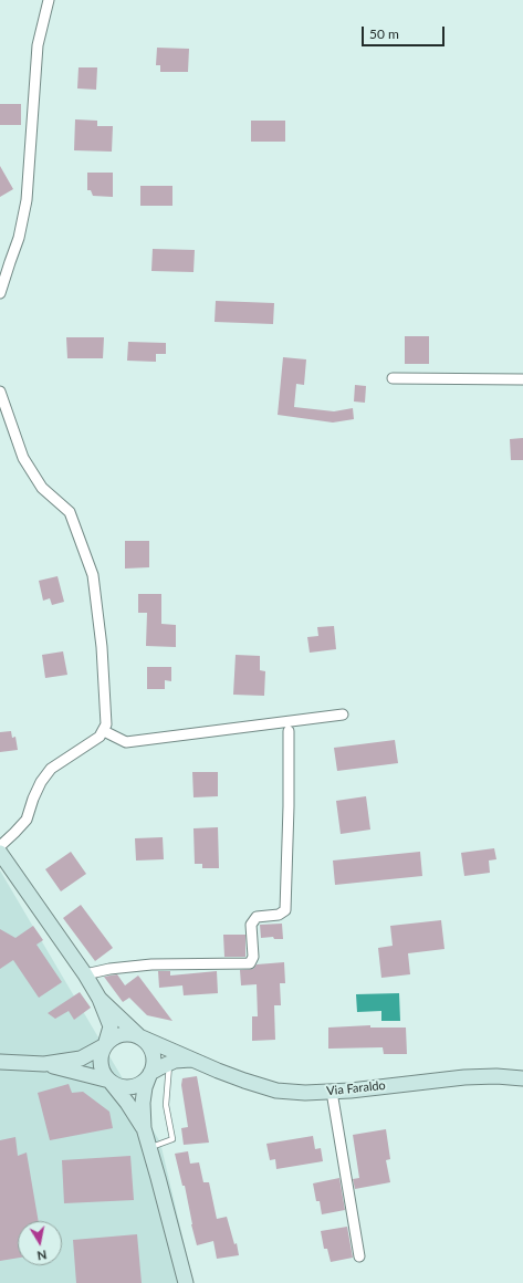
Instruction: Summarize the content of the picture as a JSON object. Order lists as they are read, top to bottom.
{
  "streets": {
    "main road": ["Via Faraldo"]
  },
  "scale_bar": "50 m",
  "north": "bottom"
}
